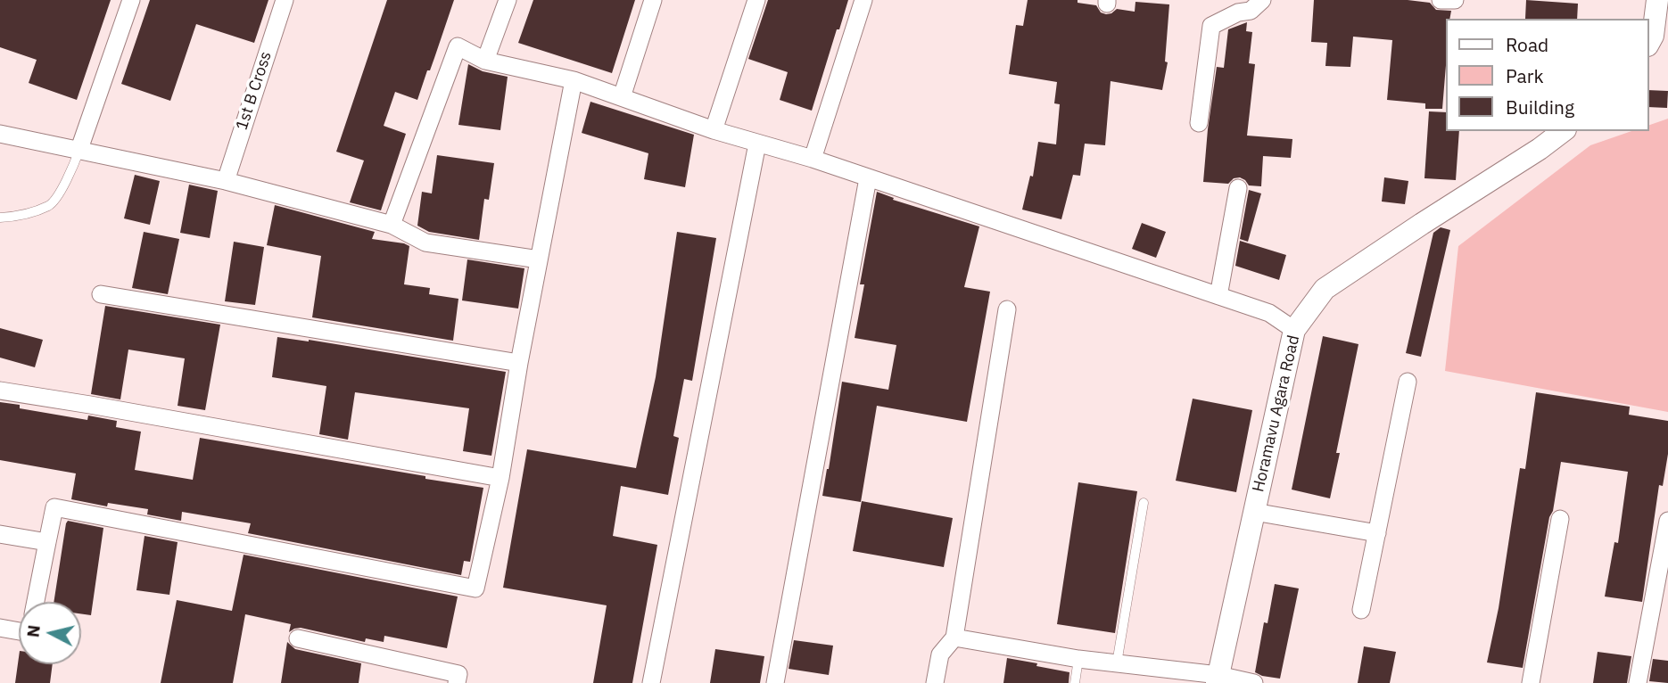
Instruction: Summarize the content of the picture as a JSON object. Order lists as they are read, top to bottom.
{
  "streets": {
    "street": ["1st B Cross", "Horamavu Agara Road"]
  },
  "legend": ["Road", "Park", "Building"],
  "north": "left"
}
